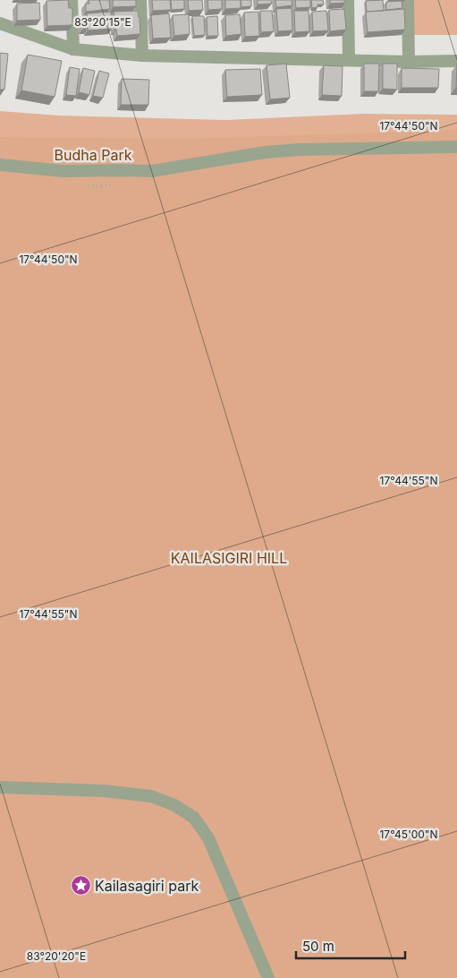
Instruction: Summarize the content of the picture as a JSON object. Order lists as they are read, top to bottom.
{
  "parks": ["Budha Park", "KAILASIGIRI HILL"],
  "places": {
    "place": ["Kailasagiri park"]
  },
  "scale_bar": "50 m",
  "coordinates": [
    "83°20'15\"E",
    "17°44'50\"N",
    "17°44'55\"N",
    "17°45'00\"N",
    "83°20'20\"E"
  ]
}
